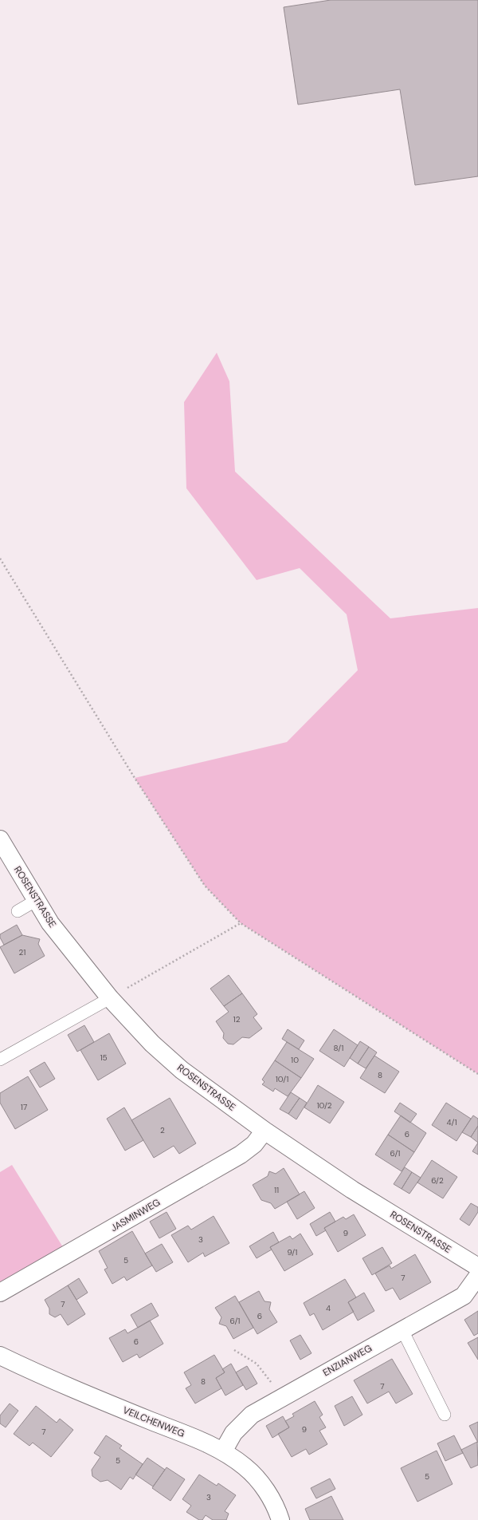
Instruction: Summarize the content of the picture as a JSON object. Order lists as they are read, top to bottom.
{
  "streets": {
    "street": [
      "ROSENSTRASSE",
      "JASMINWEG",
      "ENZIANWEG",
      "VEILCHENWEG"
    ]
  },
  "crossings": [
    ["ROSENSTRASSE", "JASMINWEG"],
    ["ENZIANWEG", "VEILCHENWEG"]
  ],
  "house_numbers": [
    "21",
    "12",
    "8/1",
    "15",
    "10",
    "8",
    "10/1",
    "10/2",
    "17",
    "4/1",
    "2",
    "6",
    "6/1",
    "6/2",
    "11",
    "9",
    "3",
    "9/1",
    "5",
    "7",
    "7",
    "4",
    "6",
    "6/1",
    "6",
    "8",
    "7",
    "9",
    "7",
    "5",
    "5",
    "3"
  ]
}
